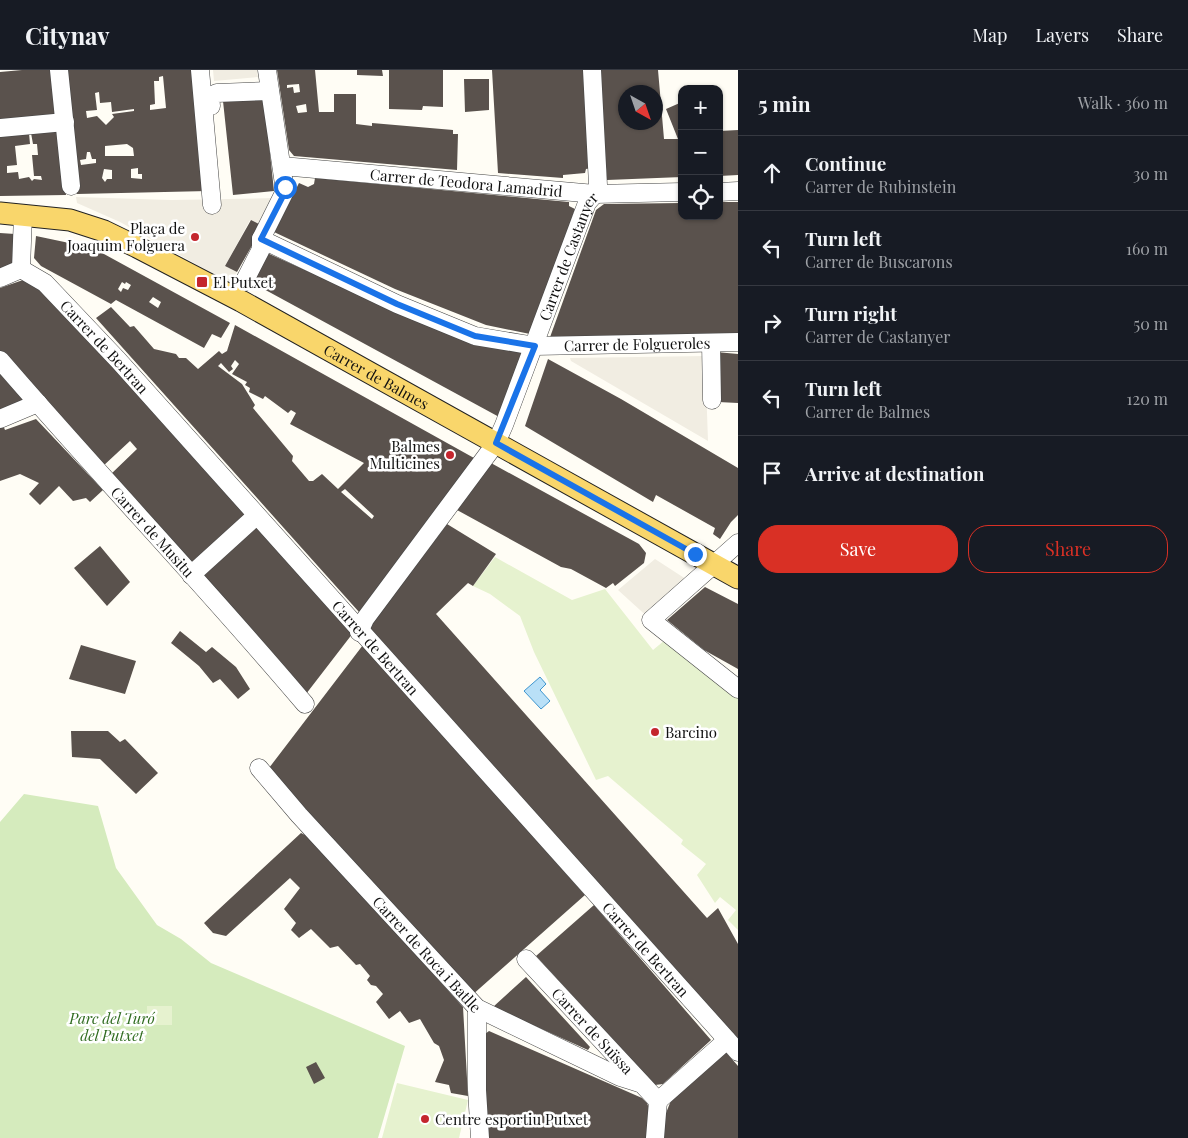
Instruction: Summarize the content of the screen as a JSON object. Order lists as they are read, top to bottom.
{
  "streets": {
    "main road": ["Carrer de Balmes"],
    "street": [
      "Carrer de Teodora Lamadrid",
      "Carrer de Castanyer",
      "Carrer de Folgueroles",
      "Carrer de Bertran",
      "Carrer de Musitu",
      "Carrer de Roca i Batlle",
      "Carrer de Suïssa"
    ]
  },
  "crossings": [
    ["Carrer de Teodora Lamadrid", "Carrer de Castanyer"],
    ["Carrer de Castanyer", "Carrer de Folgueroles"],
    ["Carrer de Castanyer", "Carrer de Bertran"],
    ["Carrer de Castanyer", "Carrer de Balmes"],
    ["Carrer de Roca i Batlle", "Carrer de Suïssa"]
  ],
  "parks": ["Parc del Turó del Putxet"],
  "places": {
    "other": [
      "Plaça de Joaquim Folguera",
      "Balmes Multicines",
      "Barcino",
      "Centre esportiu Putxet"
    ],
    "transit": ["El Putxet"]
  },
  "north": "bottom right",
  "page": {
    "header": "Citynav",
    "nav": ["Map", "Layers", "Share"],
    "heading": ["5 min", "Walk · 360 m"],
    "map_buttons": ["+", "−"],
    "list": [
      ["Continue", "Carrer de Rubinstein", "30 m"],
      ["Turn left", "Carrer de Buscarons", "160 m"],
      ["Turn right", "Carrer de Castanyer", "50 m"],
      ["Turn left", "Carrer de Balmes", "120 m"],
      "Arrive at destination"
    ],
    "buttons": ["Save", "Share"]
  }
}
